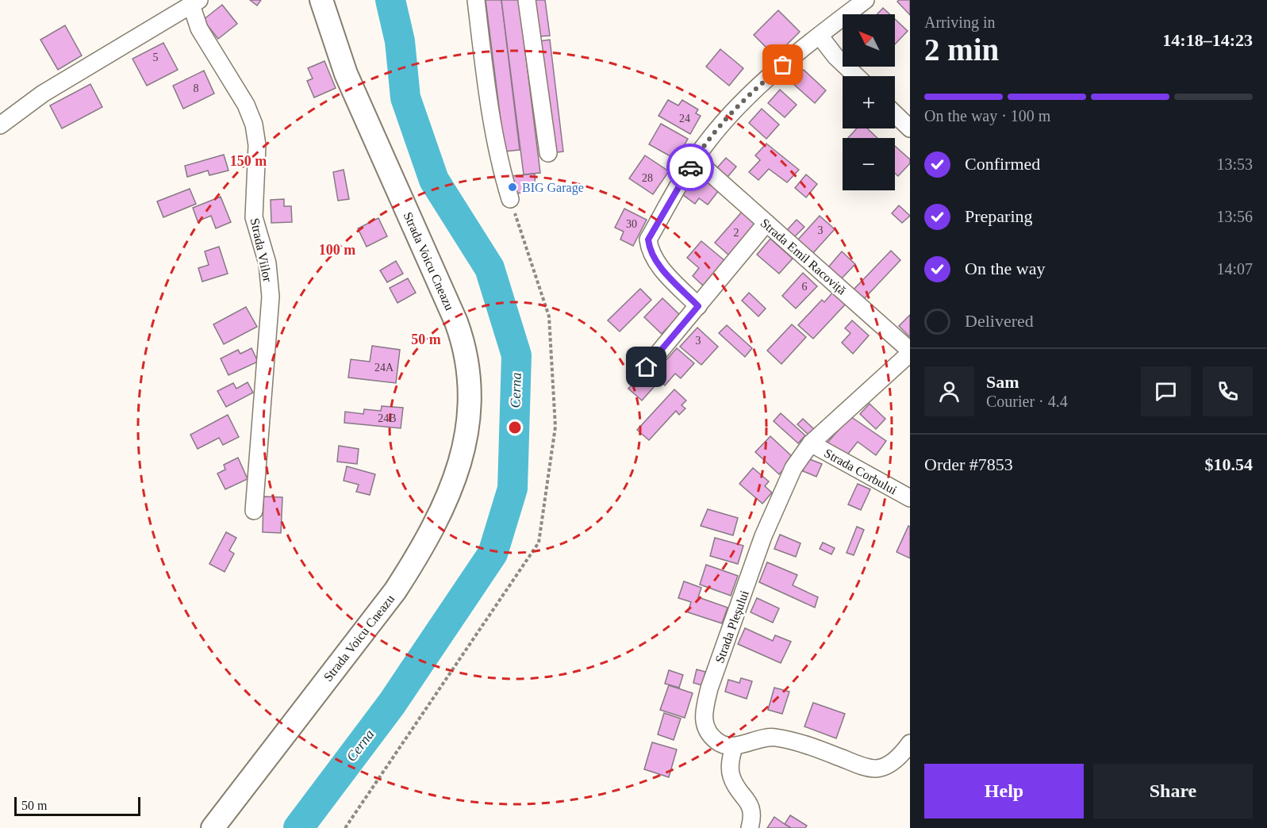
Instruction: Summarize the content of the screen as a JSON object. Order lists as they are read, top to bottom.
{
  "streets": {
    "main road": ["Strada Voicu Cneazu"],
    "street": [
      "Strada Viilor",
      "Strada Emil Racoviță",
      "Strada Corbului",
      "Strada Pleșului"
    ]
  },
  "crossings": [
    ["Strada Emil Racoviță", "Strada Pleșului"],
    ["Strada Corbului", "Strada Pleșului"]
  ],
  "water": ["Cerna"],
  "places": ["BIG Garage"],
  "house_numbers": [
    "5",
    "8",
    "24",
    "28",
    "30",
    "3",
    "2",
    "6",
    "3",
    "24A",
    "24B"
  ],
  "scale_bar": "50 m",
  "north": "top left",
  "page": {
    "heading": ["2 min", "Arriving in", "14:18–14:23"],
    "panel": [
      "Sam",
      "Courier · 4.4",
      "Order #7853",
      "$10.54"
    ],
    "map_buttons": ["+", "−"],
    "bar": "On the way · 100 m",
    "list": [
      ["Confirmed", "13:53"],
      ["Preparing", "13:56"],
      ["On the way", "14:07"],
      "Delivered"
    ],
    "buttons": ["Help", "Share"],
    "scale": "50 m"
  },
  "rings": ["150 m", "100 m", "50 m"]
}
